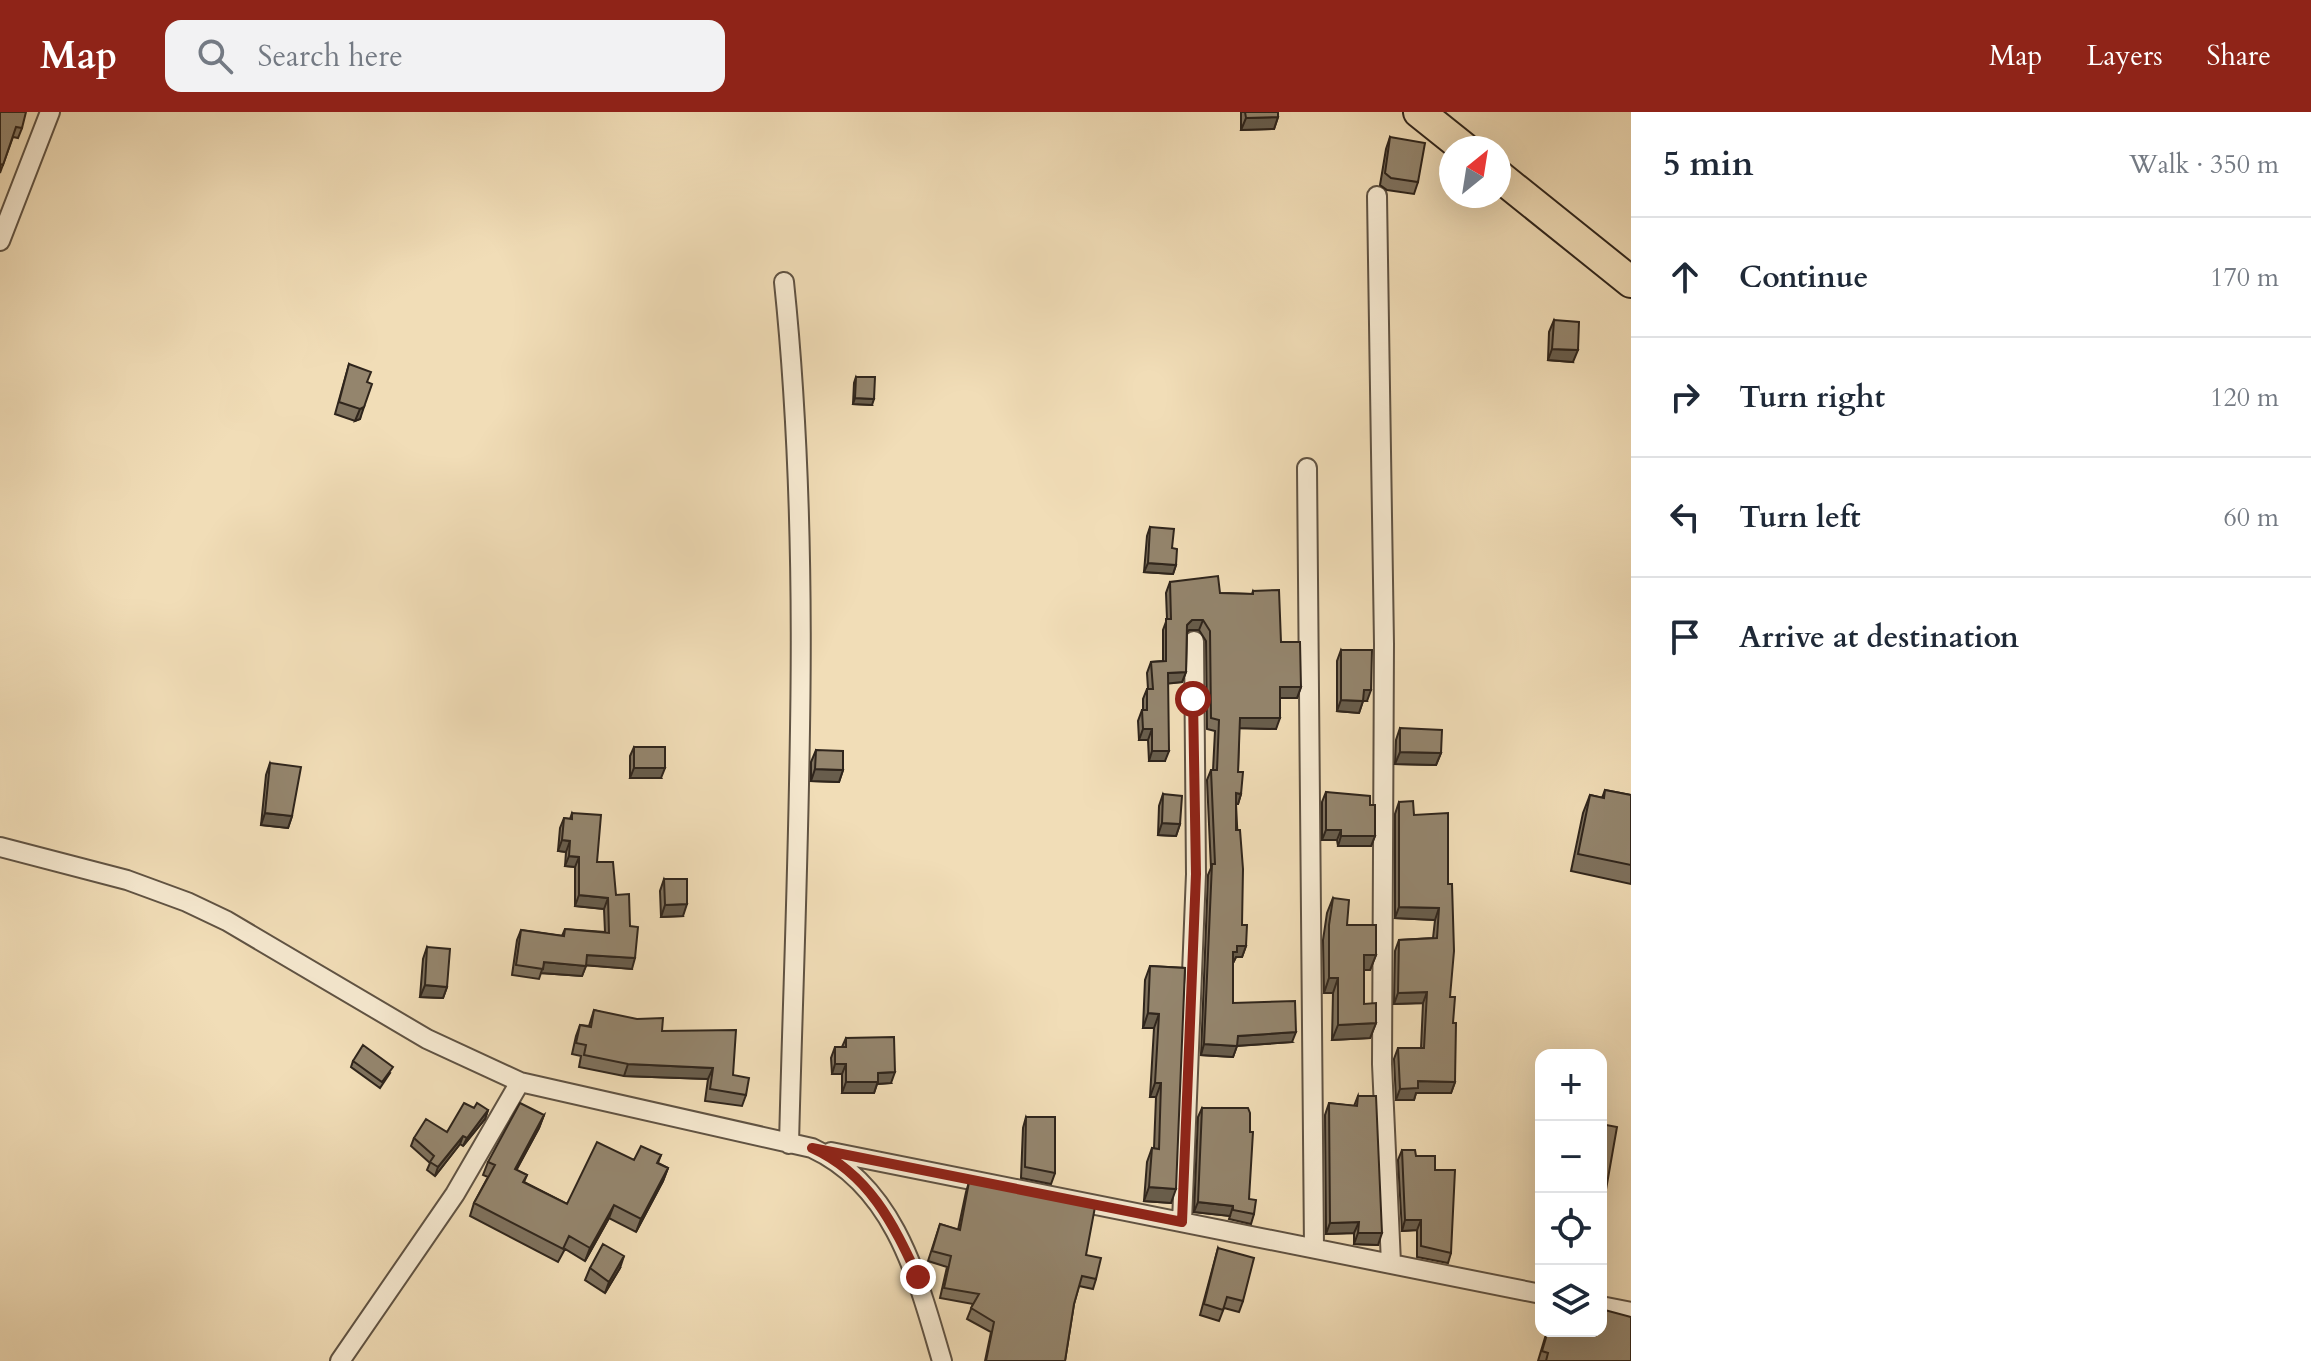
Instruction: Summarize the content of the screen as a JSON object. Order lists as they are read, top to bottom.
{
  "north": "top right",
  "page": {
    "header": "Map",
    "search": "Search here",
    "nav": ["Map", "Layers", "Share"],
    "heading": ["5 min", "Walk · 350 m"],
    "list": [
      ["Continue", "170 m"],
      ["Turn right", "120 m"],
      ["Turn left", "60 m"],
      "Arrive at destination"
    ],
    "map_buttons": ["+", "−"]
  }
}
